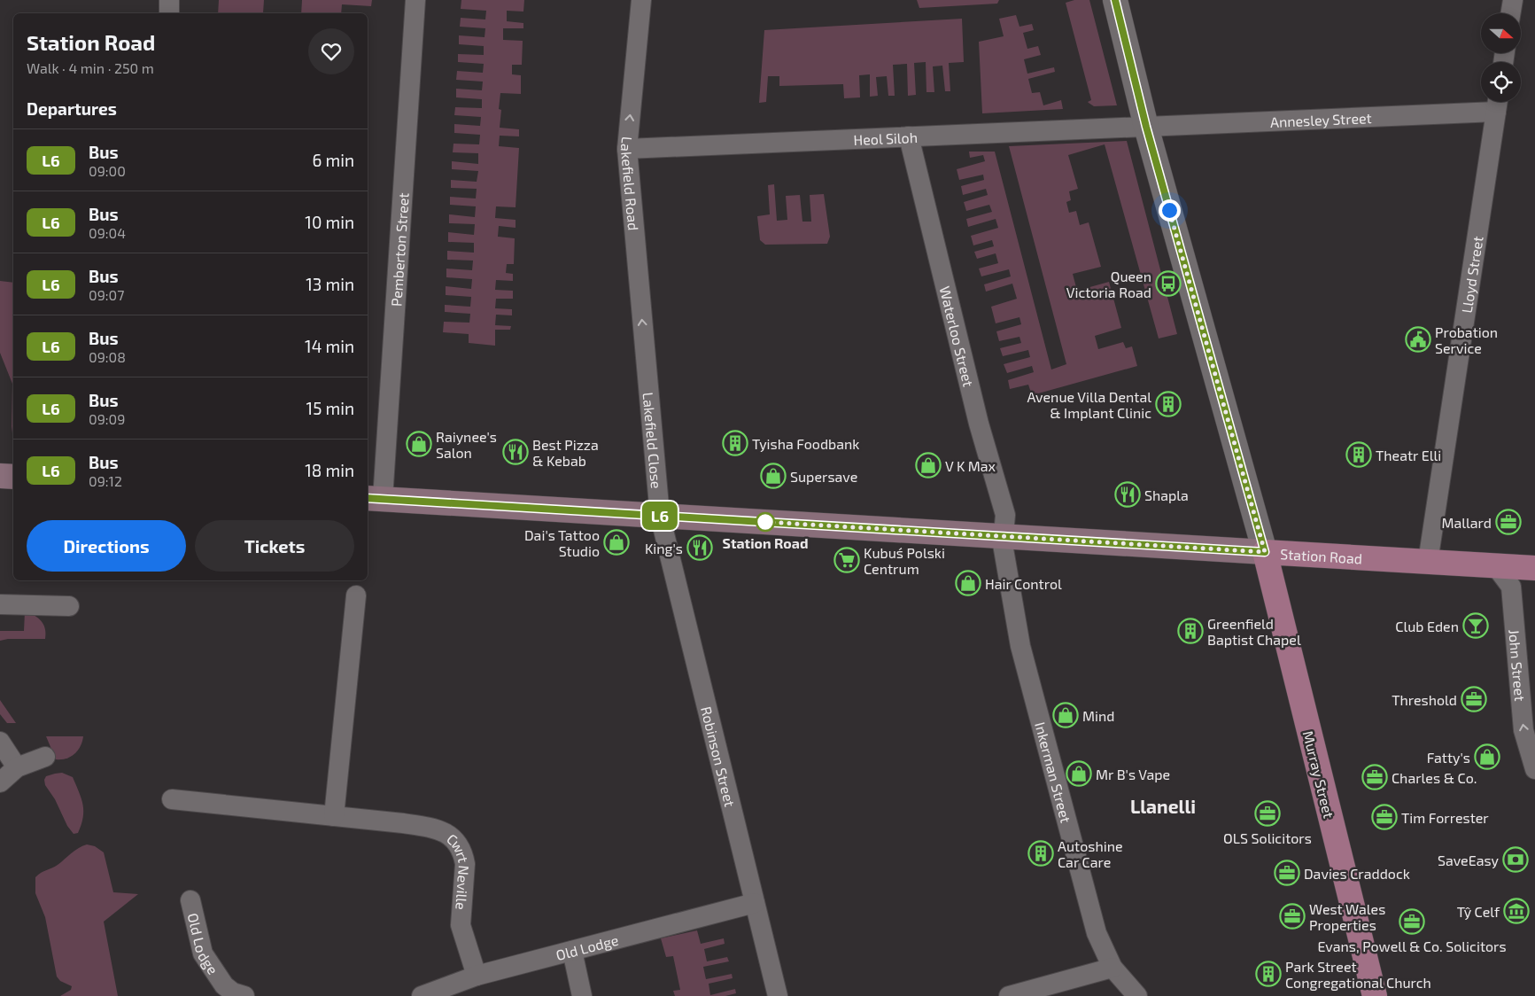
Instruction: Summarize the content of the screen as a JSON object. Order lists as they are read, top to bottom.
{
  "streets": {
    "main road": ["Station Road", "Murray Street"],
    "street": [
      "Annesley Street",
      "Heol Siloh",
      "Lakefield Road",
      "Pemberton Street",
      "Lloyd Street",
      "Waterloo Street",
      "Lakefield Close",
      "John Street",
      "Robinson Street",
      "Inkerman Street",
      "Cwrt Neville",
      "Old Lodge"
    ]
  },
  "crossings": [
    ["Annesley Street", "Heol Siloh"],
    ["Annesley Street", "Lloyd Street"],
    ["Heol Siloh", "Lakefield Road"],
    ["Heol Siloh", "Waterloo Street"],
    ["Lakefield Road", "Lakefield Close"],
    ["Pemberton Street", "Station Road"],
    ["Lloyd Street", "Station Road"],
    ["Waterloo Street", "Station Road"],
    ["Waterloo Street", "Inkerman Street"],
    ["Lakefield Close", "Station Road"],
    ["Lakefield Close", "Robinson Street"],
    ["Station Road", "John Street"],
    ["Station Road", "Robinson Street"],
    ["Station Road", "Inkerman Street"],
    ["Station Road", "Murray Street"],
    ["Robinson Street", "Old Lodge"],
    ["Cwrt Neville", "Old Lodge"]
  ],
  "one_way": ["Lakefield Road", "John Street"],
  "districts": ["Llanelli"],
  "places": {
    "bus stop": ["Queen Victoria Road"],
    "public building": ["Probation Service"],
    "building": [
      "Avenue Villa Dental & Implant Clinic",
      "Tyisha Foodbank",
      "Theatr Elli",
      "Greenfield Baptist Chapel",
      "Autoshine Car Care",
      "Park Street Congregational Church"
    ],
    "shop": [
      "Raiynee's Salon",
      "V K Max",
      "Supersave",
      "Dai's Tattoo Studio",
      "Hair Control",
      "Mind",
      "Fatty's",
      "Mr B's Vape"
    ],
    "restaurant": ["Best Pizza & Kebab", "Shapla", "King's"],
    "other": ["Station Road"],
    "office": [
      "Mallard",
      "Threshold",
      "Charles & Co.",
      "OLS Solicitors",
      "Tim Forrester",
      "Davies Craddock",
      "West Wales Properties",
      "Evans, Powell & Co. Solicitors"
    ],
    "supermarket": ["Kubuś Polski Centrum"],
    "bar": ["Club Eden"],
    "bank": ["SaveEasy"],
    "museum": ["Tŷ Celf"]
  },
  "lines": ["bus line L6"],
  "north": "right",
  "page": {
    "on_map": "L6",
    "heading": [
      ["Station Road", "Walk · 4 min · 250 m"],
      "Departures"
    ],
    "list": [
      {
        "mark": "L6",
        "name": "Bus",
        "note": "09:00",
        "value": "6 min"
      },
      {
        "mark": "L6",
        "name": "Bus",
        "note": "09:04",
        "value": "10 min"
      },
      {
        "mark": "L6",
        "name": "Bus",
        "note": "09:07",
        "value": "13 min"
      },
      {
        "mark": "L6",
        "name": "Bus",
        "note": "09:08",
        "value": "14 min"
      },
      {
        "mark": "L6",
        "name": "Bus",
        "note": "09:09",
        "value": "15 min"
      },
      {
        "mark": "L6",
        "name": "Bus",
        "note": "09:12",
        "value": "18 min"
      }
    ],
    "buttons": ["Directions", "Tickets"]
  }
}
